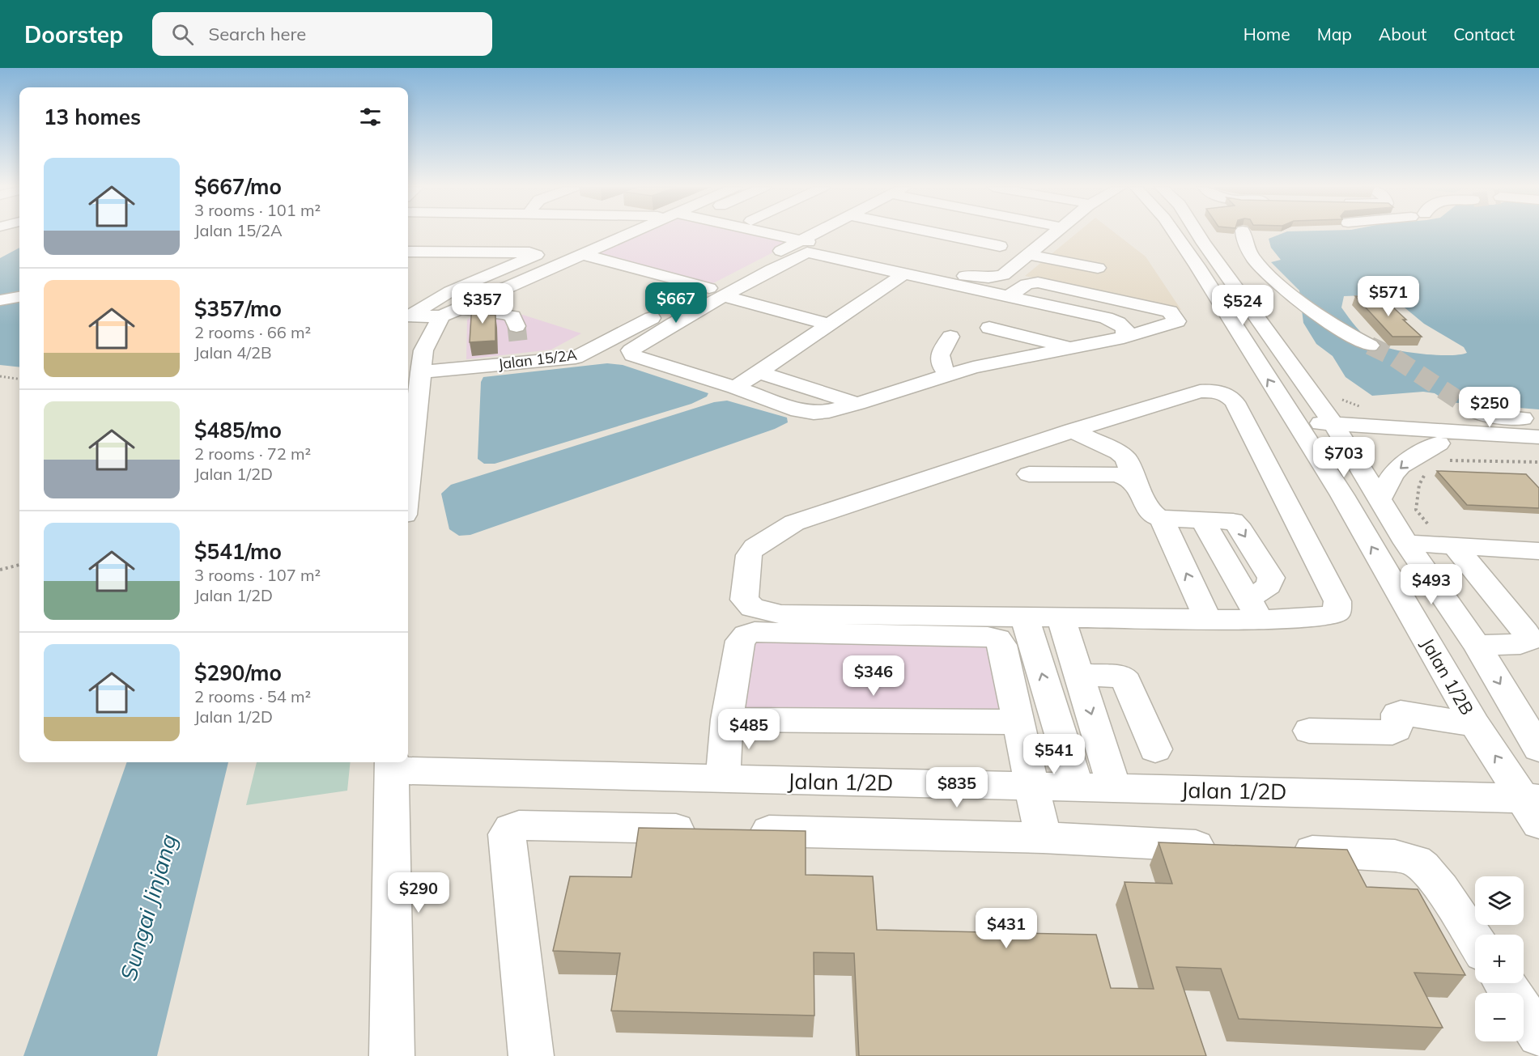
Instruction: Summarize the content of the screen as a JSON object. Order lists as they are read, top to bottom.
{
  "streets": {
    "street": ["Jalan 15/2A", "Jalan 1/2B", "Jalan 1/2D"]
  },
  "crossings": [
    ["Jalan 1/2B", "Jalan 1/2D"]
  ],
  "water": ["Sungai Jinjang"],
  "page": {
    "header": "Doorstep",
    "search": "Search here",
    "nav": [
      "Home",
      "Map",
      "About",
      "Contact"
    ],
    "heading": "13 homes",
    "list": [
      {
        "name": "$667/mo",
        "note": "3 rooms · 101 m² · Jalan 15/2A"
      },
      {
        "name": "$357/mo",
        "note": "2 rooms · 66 m² · Jalan 4/2B"
      },
      {
        "name": "$485/mo",
        "note": "2 rooms · 72 m² · Jalan 1/2D"
      },
      {
        "name": "$541/mo",
        "note": "3 rooms · 107 m² · Jalan 1/2D"
      },
      {
        "name": "$290/mo",
        "note": "2 rooms · 54 m² · Jalan 1/2D"
      }
    ],
    "price": [
      "$571",
      "$667",
      "$357",
      "$524",
      "$250",
      "$703",
      "$493",
      "$346",
      "$485",
      "$541",
      "$835",
      "$290",
      "$431"
    ],
    "map_buttons": ["+", "−"]
  }
}
